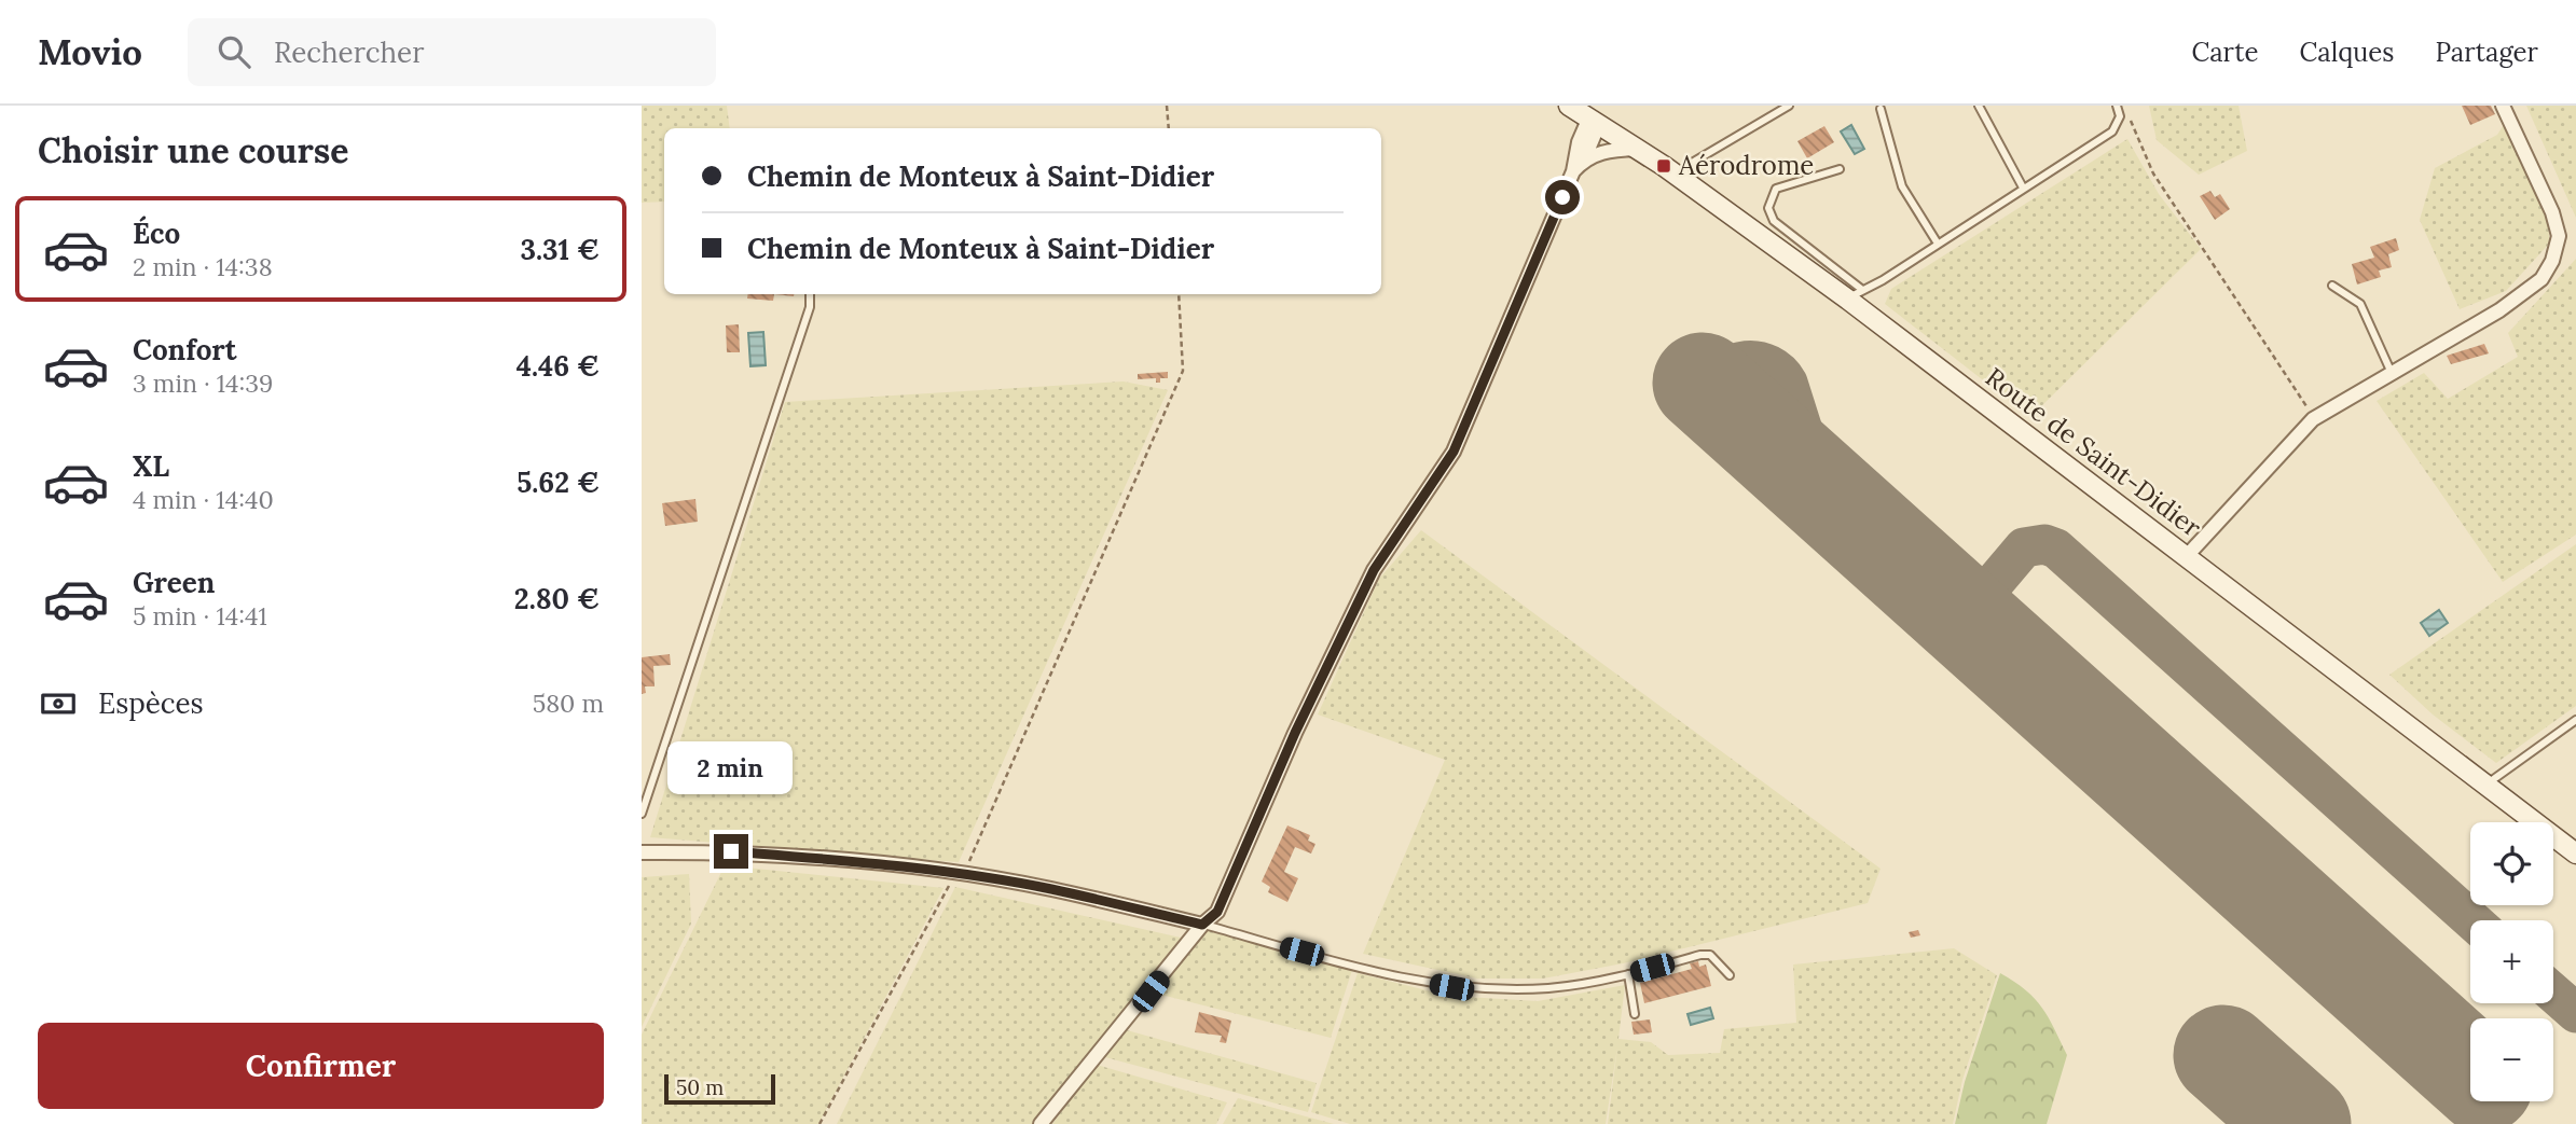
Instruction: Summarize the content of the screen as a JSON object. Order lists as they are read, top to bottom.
{
  "streets": {
    "main road": ["Route de Saint-Didier"]
  },
  "places": {
    "transit": ["Aérodrome"]
  },
  "scale_bar": "50 m",
  "page": {
    "header": "Movio",
    "search": "Rechercher",
    "nav": ["Carte", "Calques", "Partager"],
    "heading": "Choisir une course",
    "banner": ["Chemin de Monteux à Saint-Didier", "Chemin de Monteux à Saint-Didier"],
    "list": [
      {
        "name": "Éco",
        "note": "2 min · 14:38",
        "value": "3.31 €"
      },
      {
        "name": "Confort",
        "note": "3 min · 14:39",
        "value": "4.46 €"
      },
      {
        "name": "XL",
        "note": "4 min · 14:40",
        "value": "5.62 €"
      },
      {
        "name": "Green",
        "note": "5 min · 14:41",
        "value": "2.80 €"
      }
    ],
    "pay": ["Espèces", "580 m"],
    "bubble": "2 min",
    "map_buttons": ["+", "−"],
    "buttons": "Confirmer",
    "scale": "50 m"
  }
}
